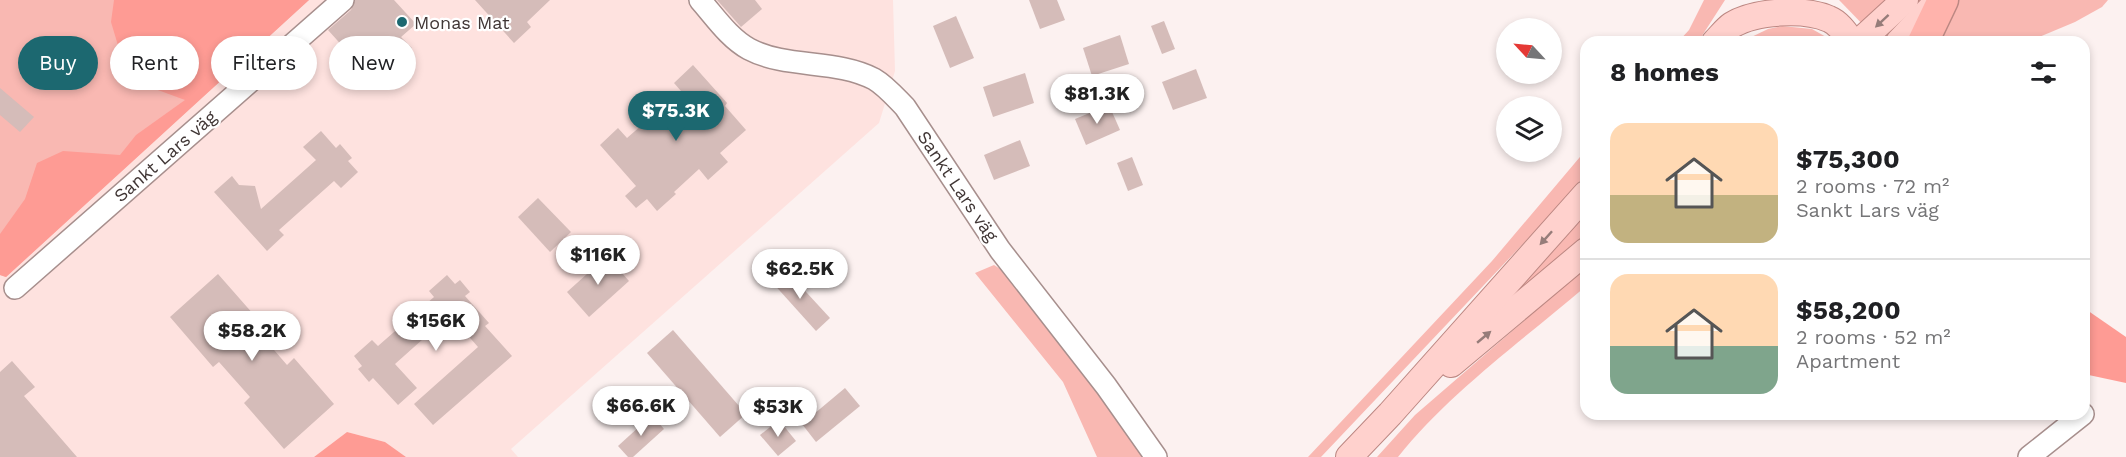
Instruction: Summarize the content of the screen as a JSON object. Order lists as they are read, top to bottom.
{
  "streets": {
    "street": ["Sankt Lars väg"]
  },
  "places": ["Monas Mat"],
  "north": "top left",
  "page": {
    "chip": [
      "Buy",
      "Rent",
      "Filters",
      "New"
    ],
    "heading": "8 homes",
    "price": [
      "$81.3K",
      "$75.3K",
      "$116K",
      "$62.5K",
      "$156K",
      "$58.2K",
      "$66.6K",
      "$53K"
    ],
    "list": [
      {
        "name": "$75,300",
        "note": "2 rooms · 72 m² · Sankt Lars väg"
      },
      {
        "name": "$58,200",
        "note": "2 rooms · 52 m² · Apartment"
      }
    ]
  }
}
